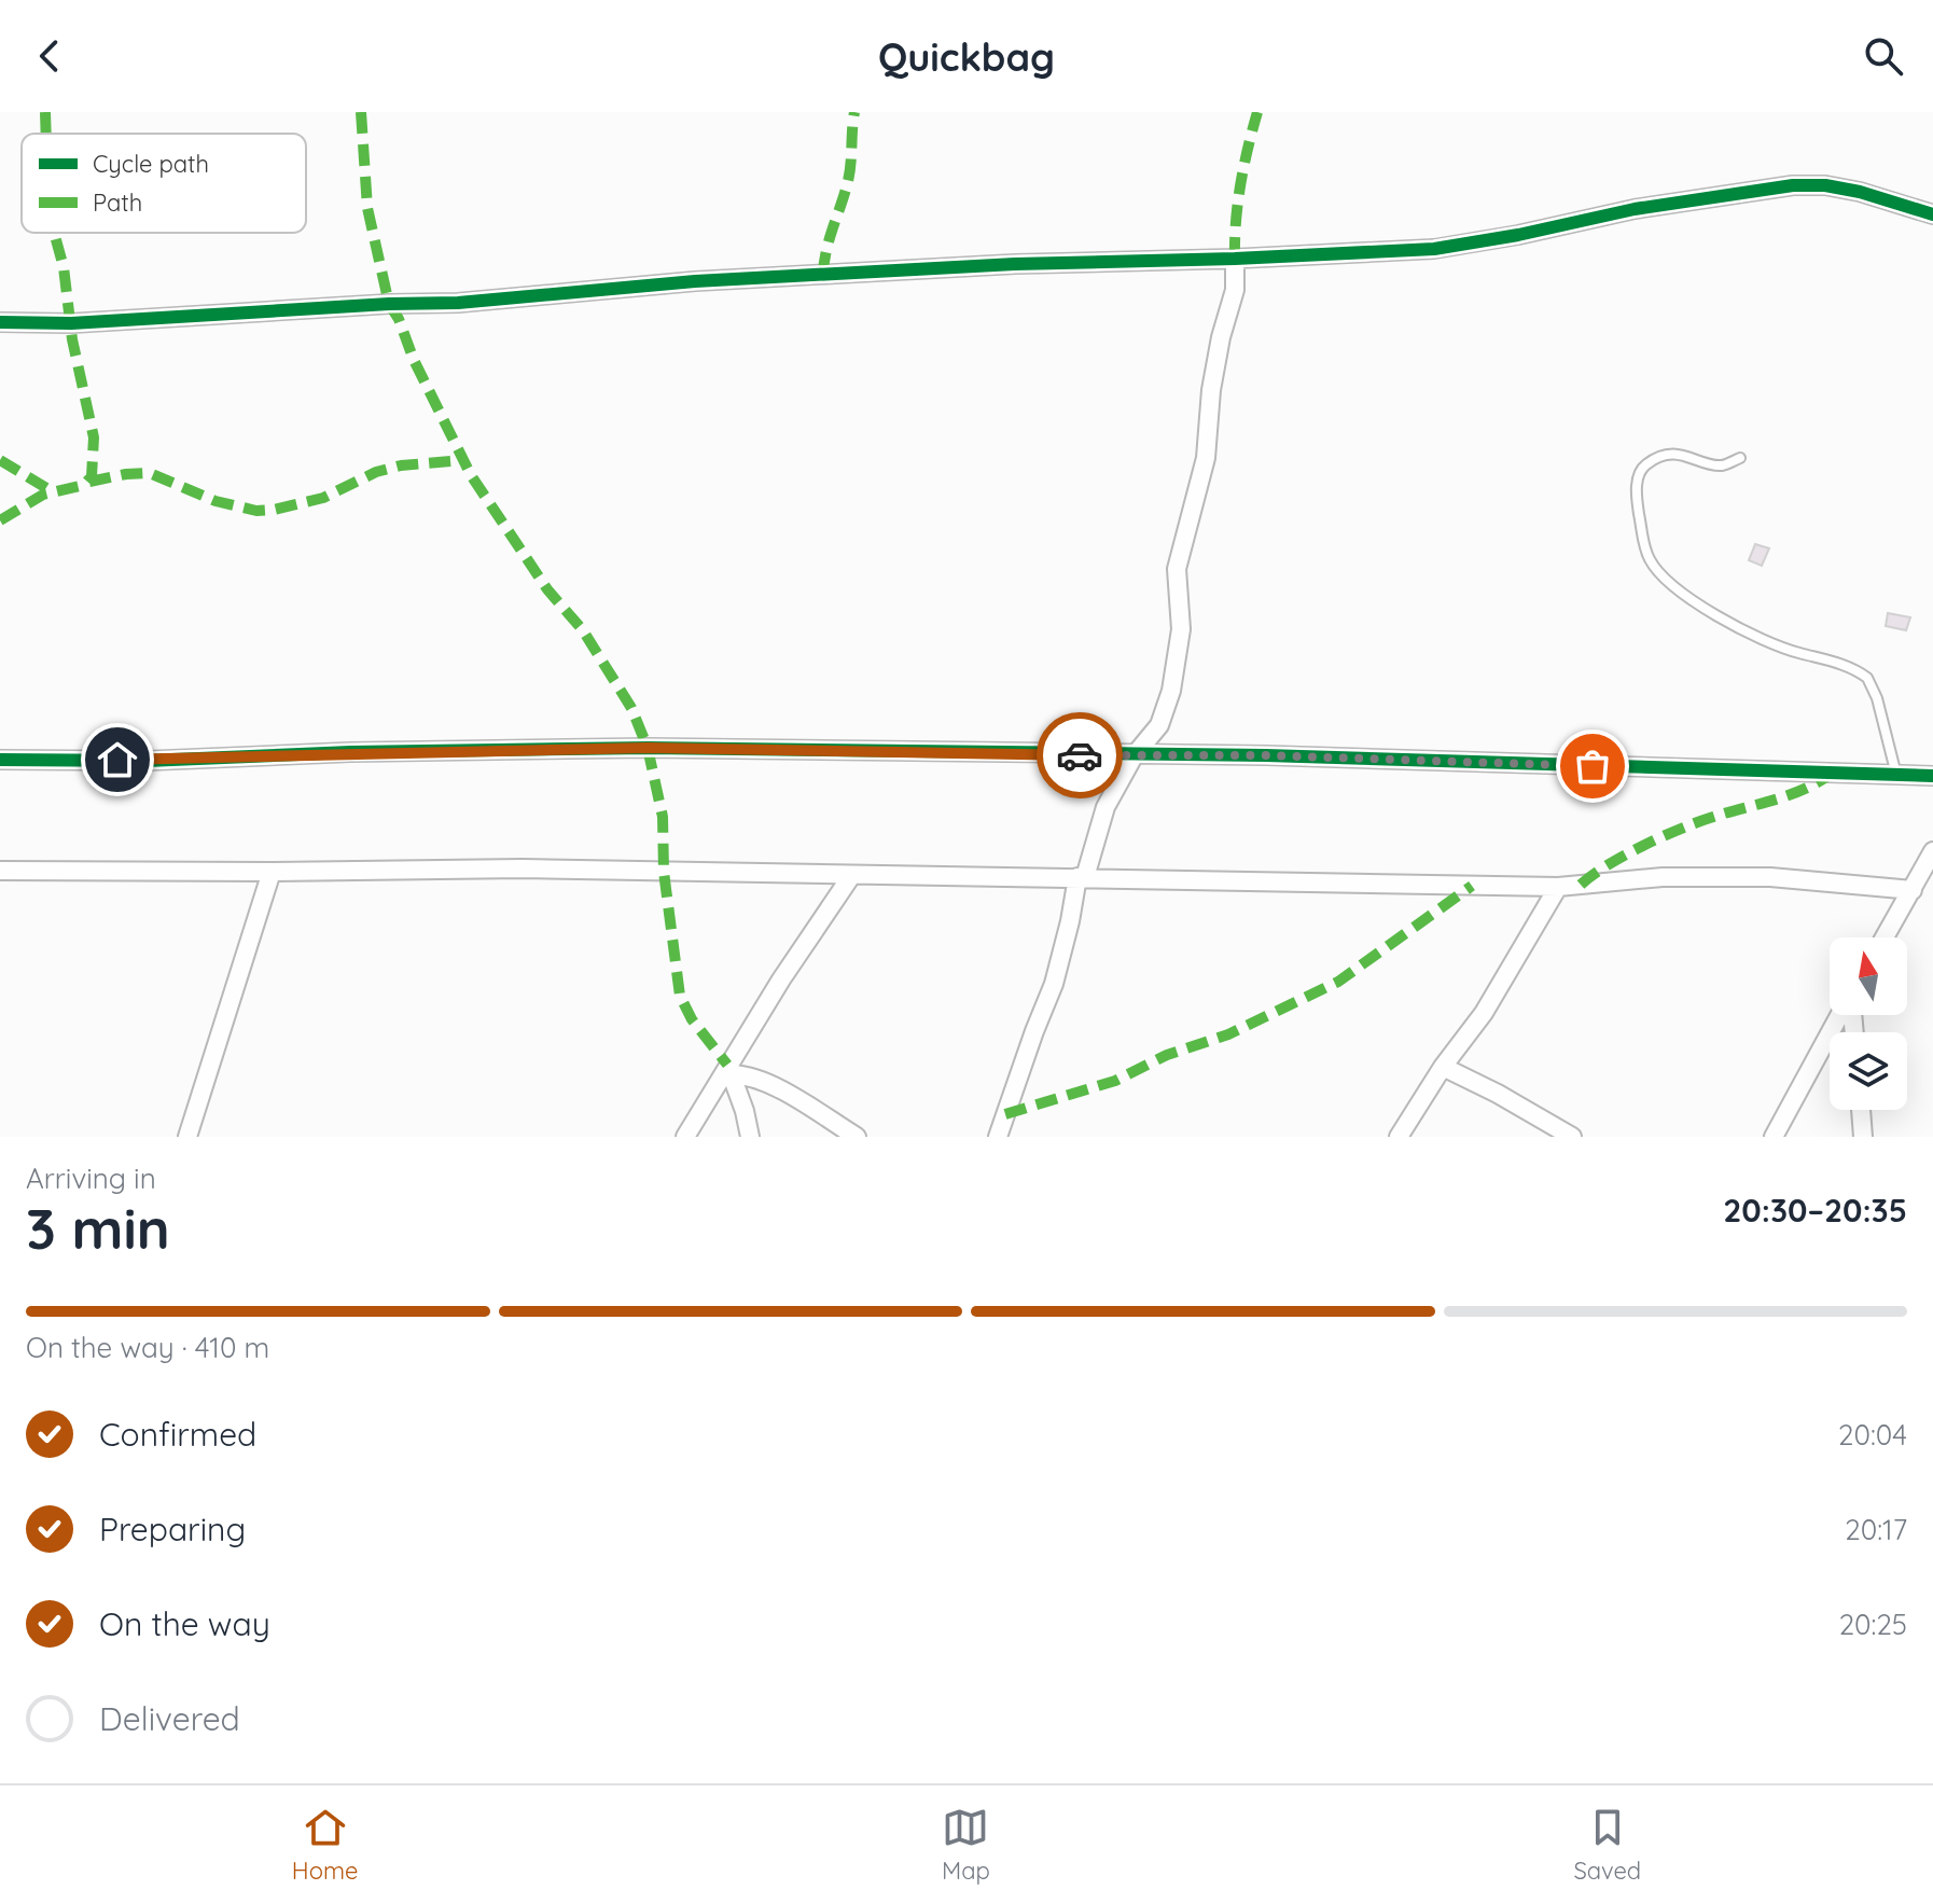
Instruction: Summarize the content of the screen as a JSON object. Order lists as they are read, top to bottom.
{
  "legend": ["Cycle path", "Path"],
  "north": "top",
  "page": {
    "header": "Quickbag",
    "heading": ["3 min", "Arriving in", "20:30–20:35"],
    "bar": "On the way · 410 m",
    "list": [
      ["Confirmed", "20:04"],
      ["Preparing", "20:17"],
      ["On the way", "20:25"],
      "Delivered"
    ],
    "tabs": ["Home", "Map", "Saved"]
  }
}
